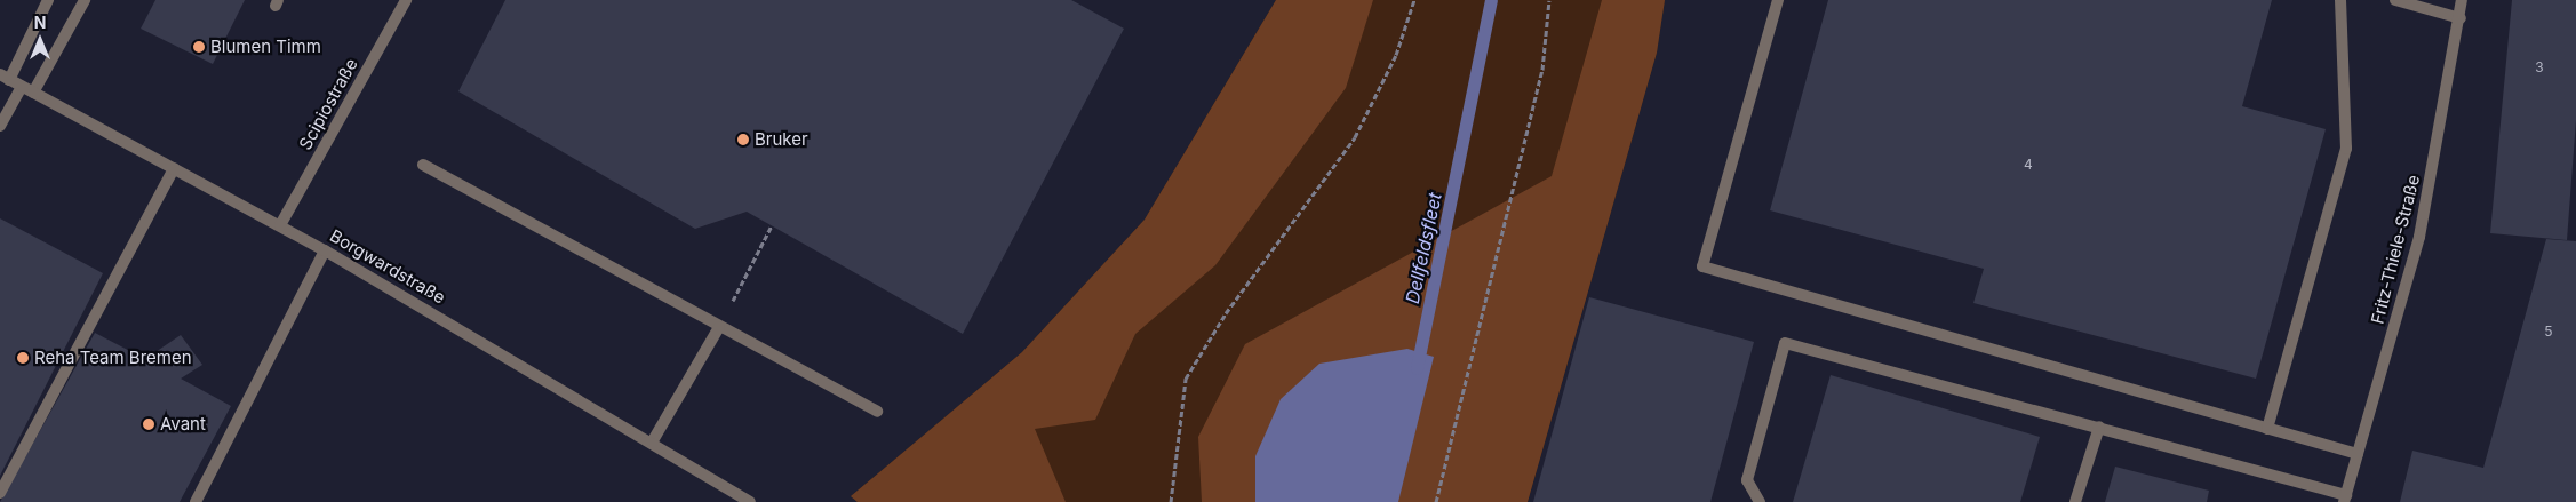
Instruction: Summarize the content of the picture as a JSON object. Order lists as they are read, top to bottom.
{
  "streets": {
    "street": ["Scipiostraße", "Fritz-Thiele-Straße", "Borgwardstraße"]
  },
  "crossings": [
    ["Scipiostraße", "Borgwardstraße"]
  ],
  "water": ["Dellfeldsfleet"],
  "places": [
    "Blumen Timm",
    "Bruker",
    "Reha Team Bremen",
    "Avant"
  ],
  "house_numbers": ["3", "4", "5"],
  "north": "top"
}
